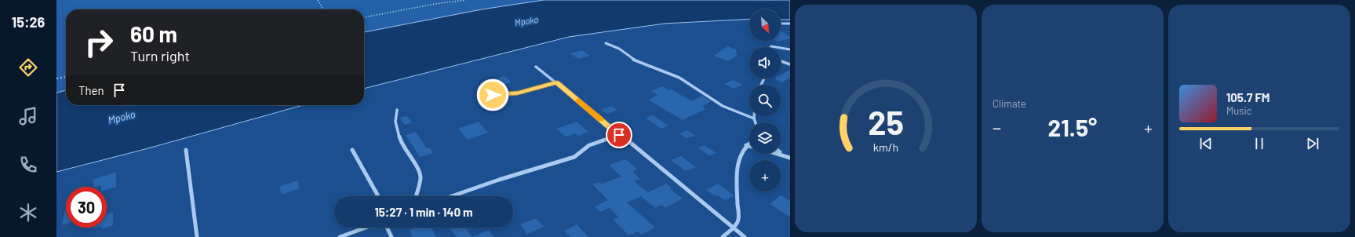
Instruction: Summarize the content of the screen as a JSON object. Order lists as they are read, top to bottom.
{
  "water": ["Mpoko"],
  "north": "bottom right",
  "page": {
    "tabs": "15:26",
    "tile": "Climate",
    "map_buttons": "+",
    "turn": ["60 m", "Turn right"],
    "then": "Then",
    "song": ["105.7 FM", "Music"],
    "heat": ["−", "21.5°", "+"],
    "limit": "30",
    "trip": "15:27 · 1 min · 140 m",
    "gauge": ["25", "km/h"]
  }
}
